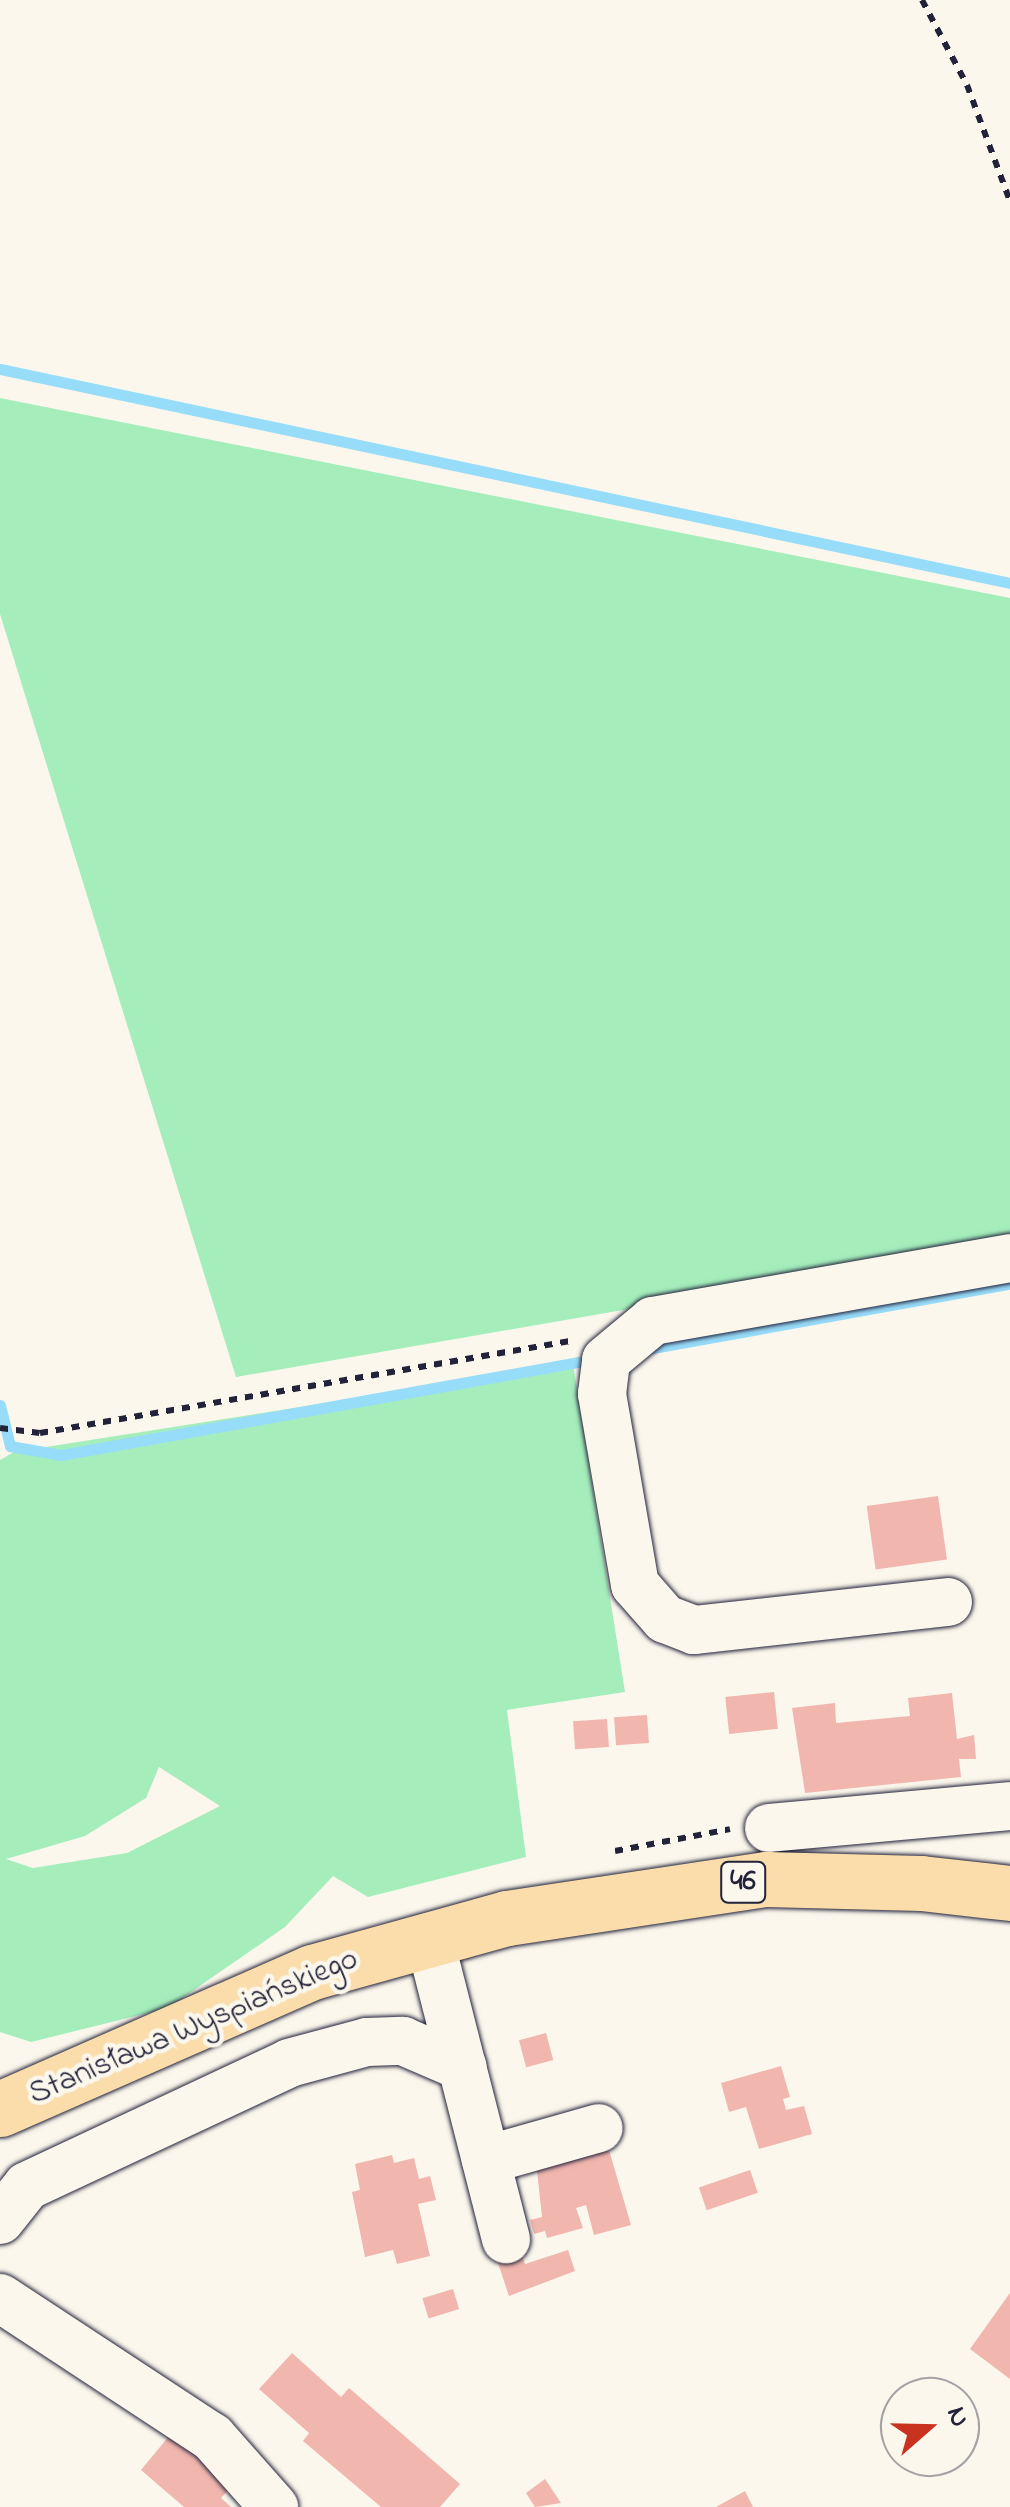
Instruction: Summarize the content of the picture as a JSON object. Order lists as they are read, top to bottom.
{
  "streets": {
    "main road": ["46", "Stanisława Wyspiańskiego"]
  },
  "north": "right"
}
